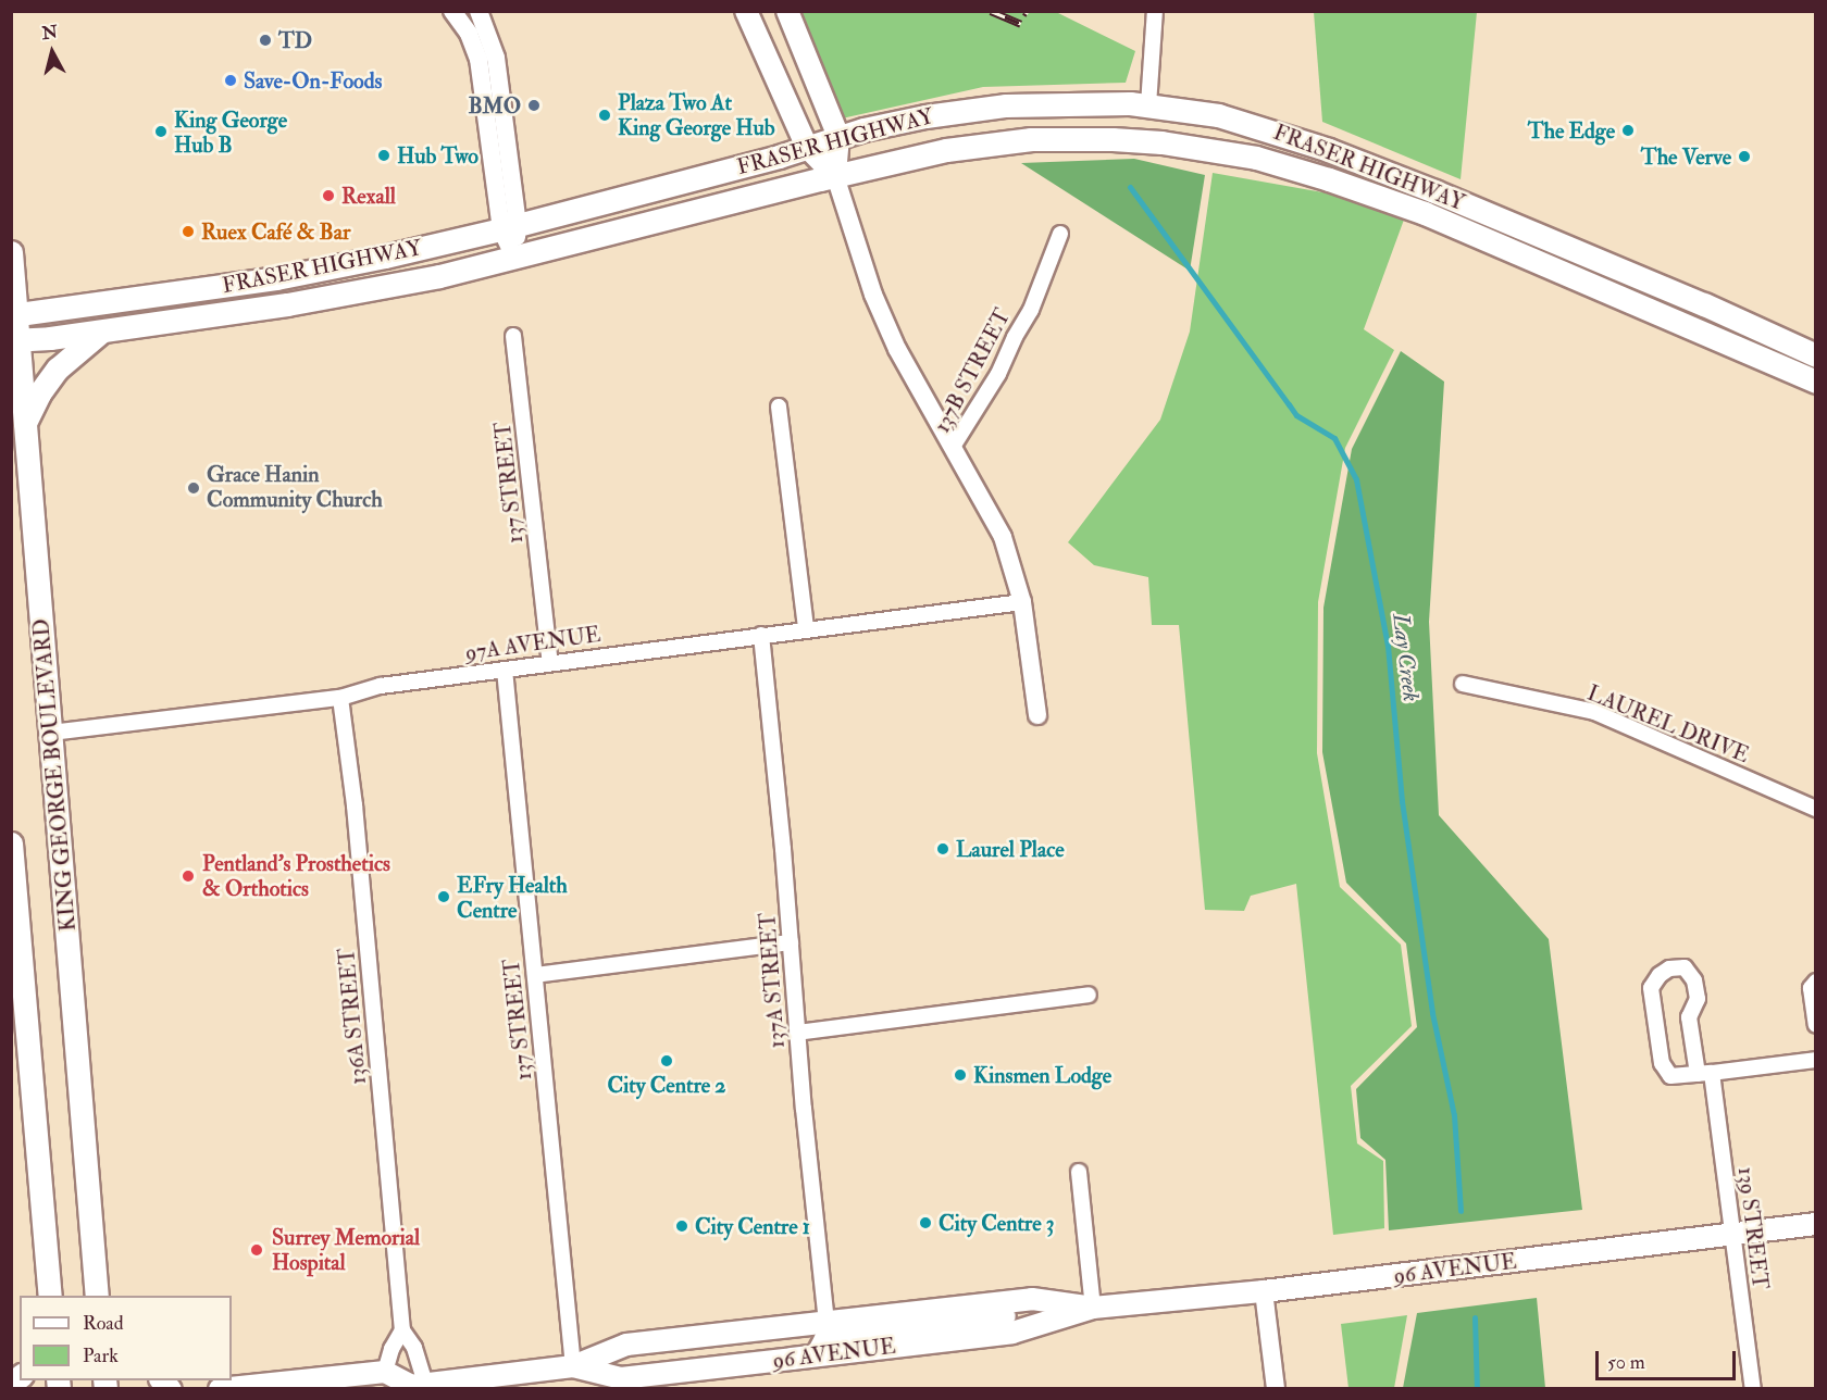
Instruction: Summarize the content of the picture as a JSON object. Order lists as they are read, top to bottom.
{
  "streets": {
    "main road": ["FRASER HIGHWAY", "KING GEORGE BOULEVARD", "96 AVENUE"],
    "street": [
      "137B STREET",
      "137 STREET",
      "97A AVENUE",
      "LAUREL DRIVE",
      "137A STREET",
      "136A STREET",
      "139 STREET"
    ]
  },
  "crossings": [
    ["FRASER HIGHWAY", "KING GEORGE BOULEVARD"],
    ["137B STREET", "97A AVENUE"],
    ["137 STREET", "97A AVENUE"],
    ["137 STREET", "96 AVENUE"],
    ["97A AVENUE", "KING GEORGE BOULEVARD"],
    ["97A AVENUE", "137A STREET"],
    ["97A AVENUE", "136A STREET"],
    ["137A STREET", "96 AVENUE"],
    ["136A STREET", "96 AVENUE"],
    ["139 STREET", "96 AVENUE"]
  ],
  "water": ["Lay Creek"],
  "places": [
    "TD",
    "Save-On-Foods",
    "BMO",
    "Plaza Two At King George Hub",
    "The Edge",
    "King George Hub B",
    "Hub Two",
    "The Verve",
    "Rexall",
    "Ruex Café & Bar",
    "Grace Hanin Community Church",
    "Laurel Place",
    "Pentland's Prosthetics & Orthotics",
    "EFry Health Centre",
    "City Centre 2",
    "Kinsmen Lodge",
    "City Centre 3",
    "City Centre 1",
    "Surrey Memorial Hospital"
  ],
  "legend": ["Road", "Park"],
  "scale_bar": "50 m",
  "north": "top"
}
